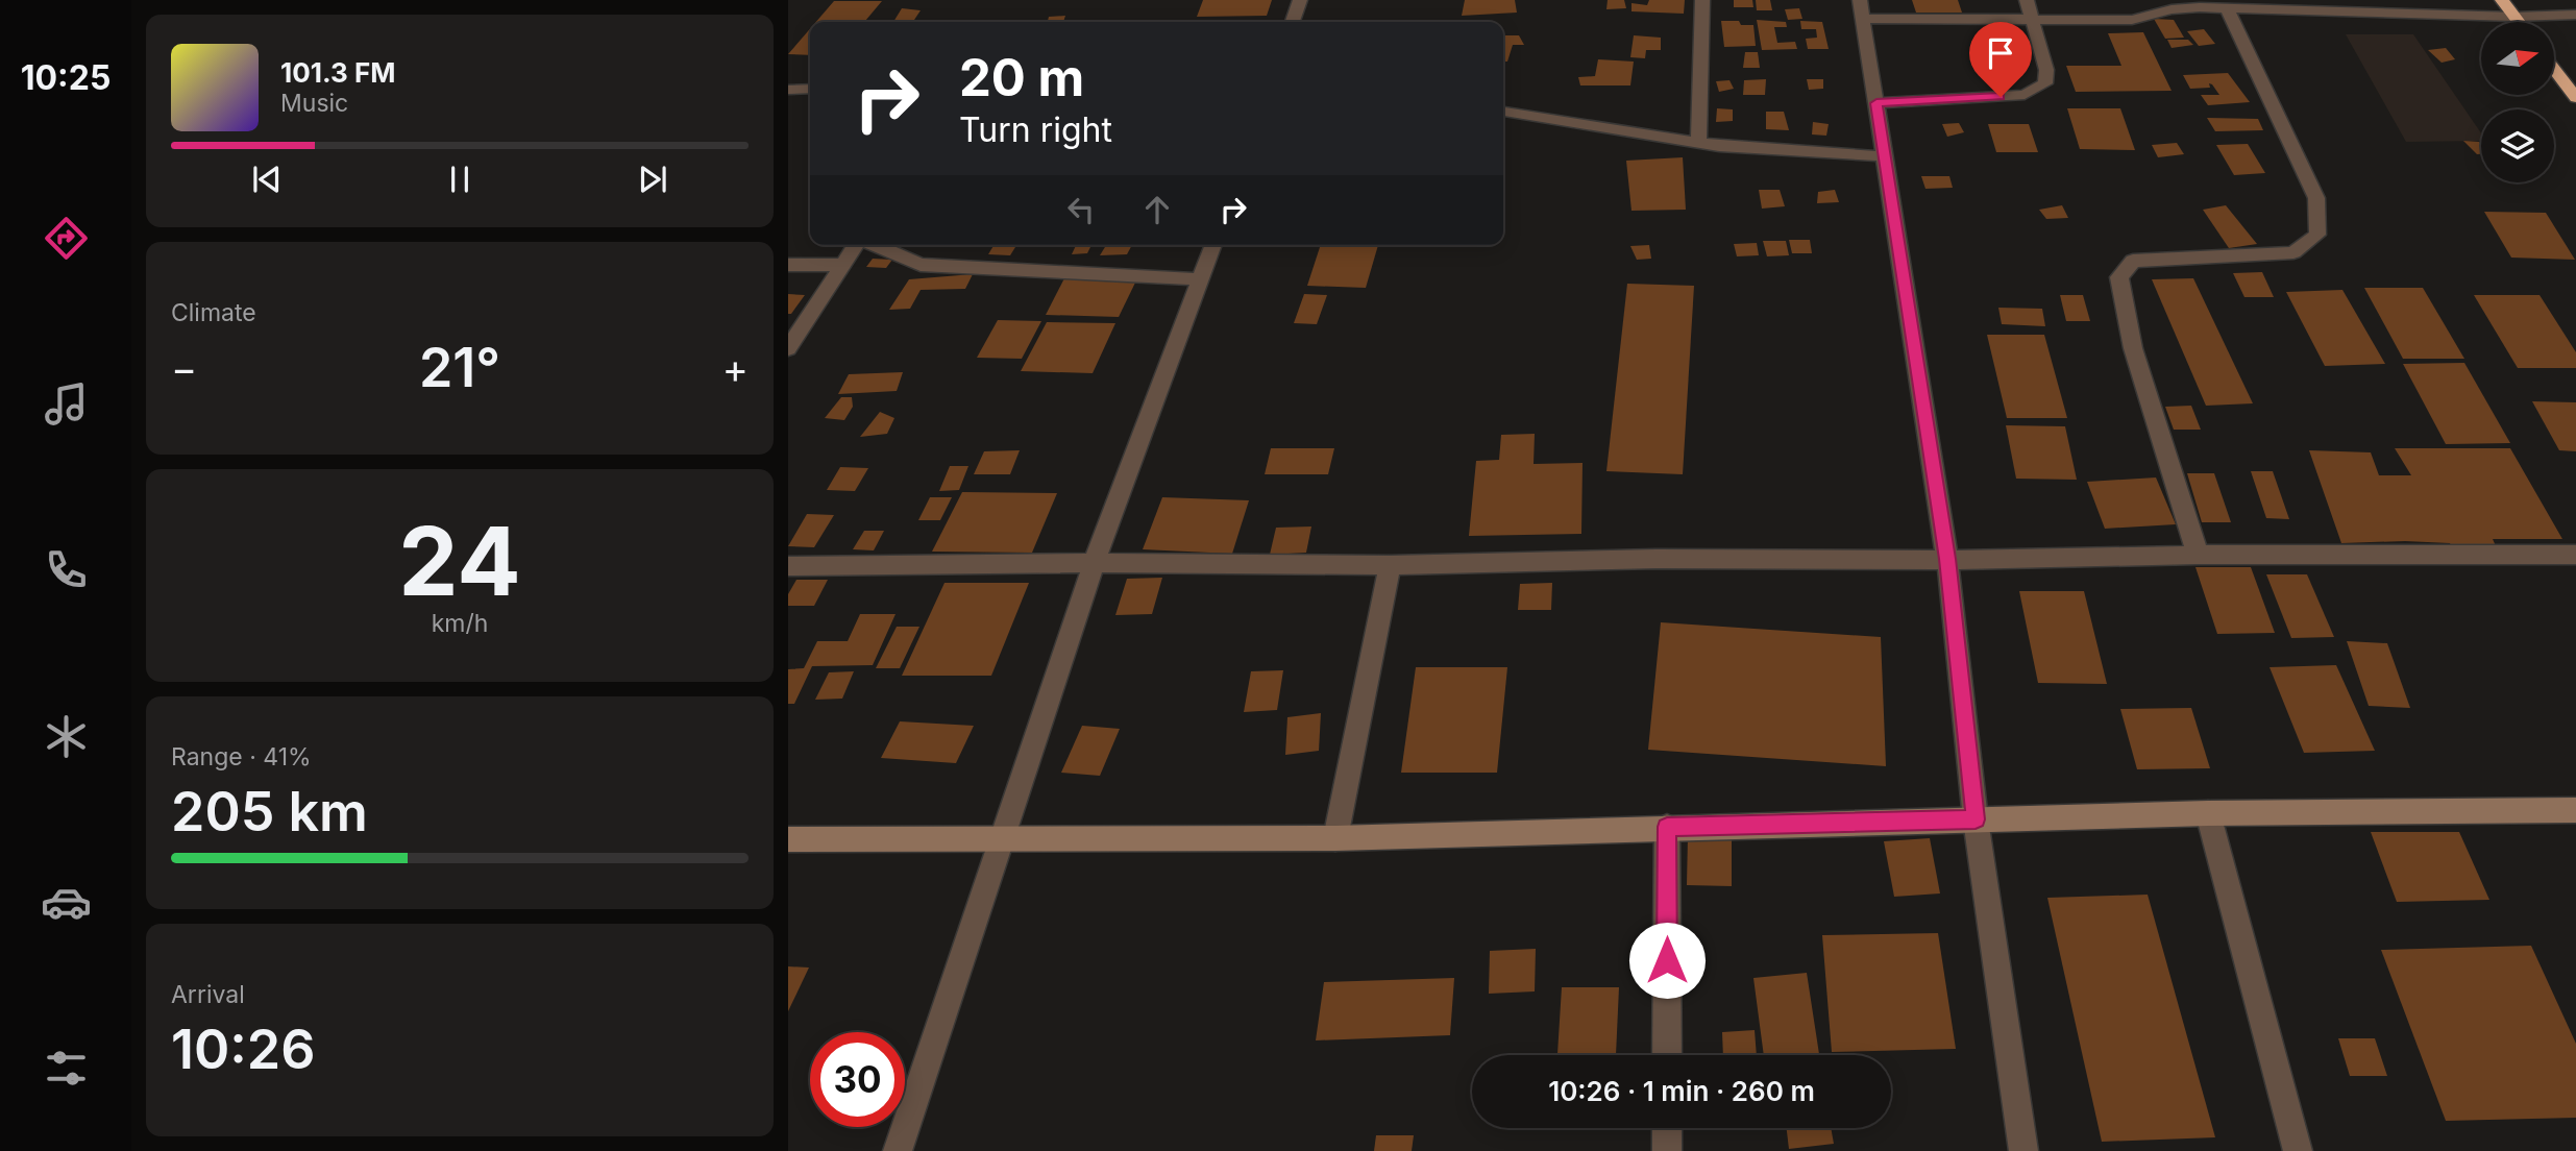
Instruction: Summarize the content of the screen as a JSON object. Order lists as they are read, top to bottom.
{
  "north": "right",
  "page": {
    "tabs": "10:25",
    "turn": ["20 m", "Turn right"],
    "song": ["101.3 FM", "Music"],
    "tile": [
      "Climate",
      ["24", "km/h"],
      ["Range · 41%", "205 km"],
      ["Arrival", "10:26"]
    ],
    "heat": ["−", "21°", "+"],
    "limit": "30",
    "trip": "10:26 · 1 min · 260 m"
  }
}
